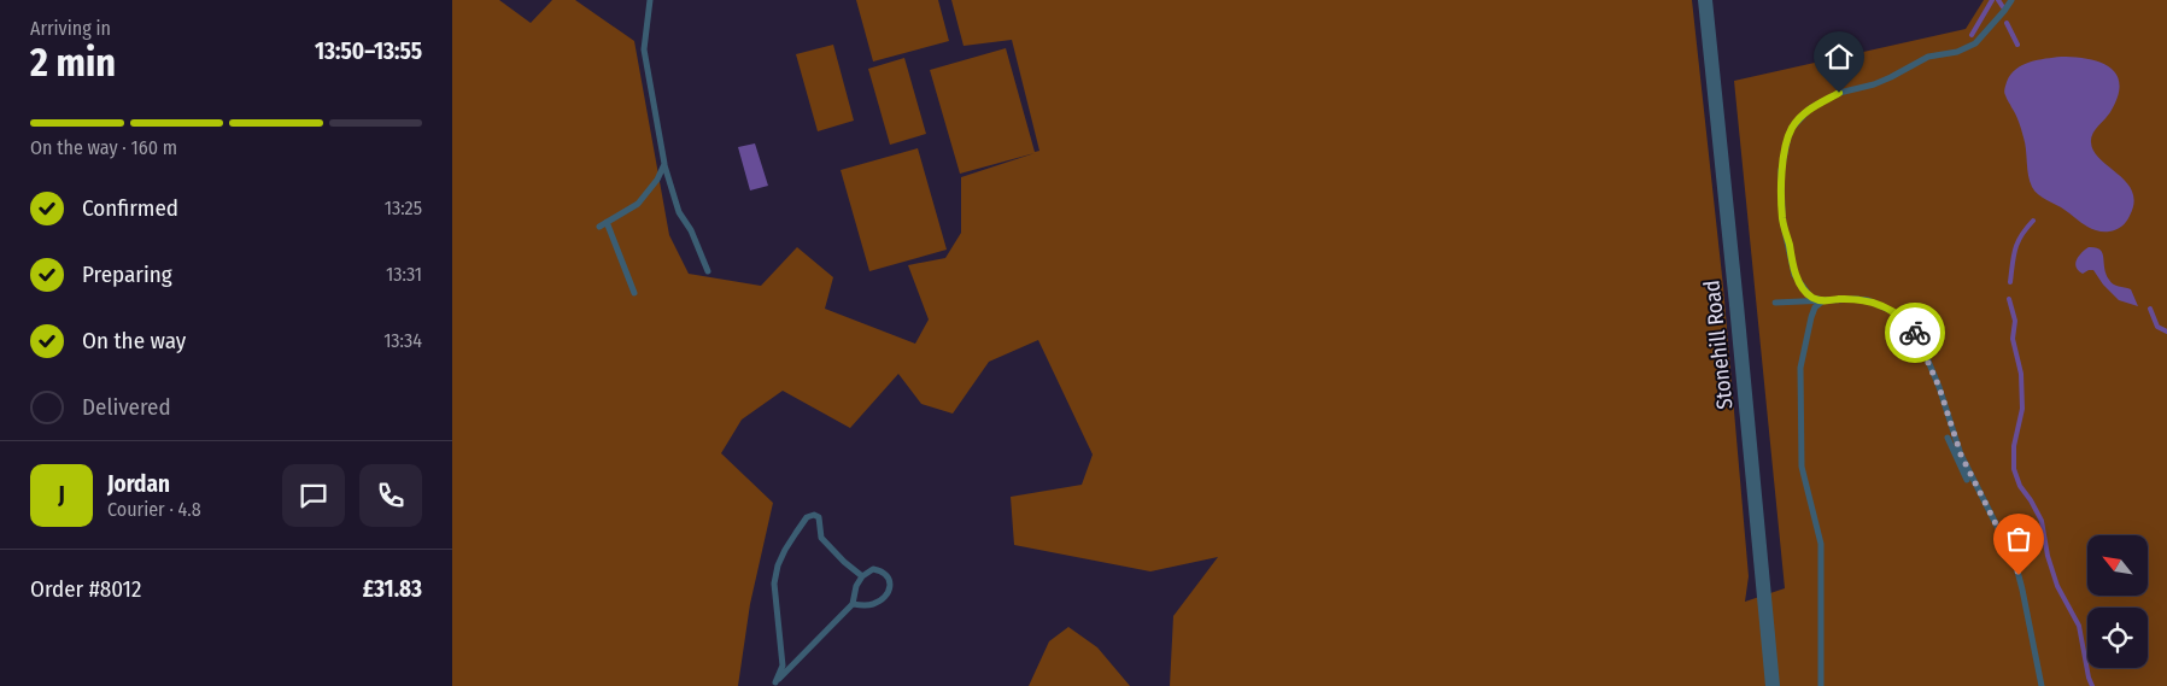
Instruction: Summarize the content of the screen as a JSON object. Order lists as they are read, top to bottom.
{
  "streets": {
    "street": ["Stonehill Road"]
  },
  "north": "top left",
  "page": {
    "heading": ["2 min", "Arriving in", "13:50–13:55"],
    "panel": [
      "Jordan",
      "Courier · 4.8",
      "Order #8012",
      "£31.83"
    ],
    "bar": "On the way · 160 m",
    "list": [
      ["Confirmed", "13:25"],
      ["Preparing", "13:31"],
      ["On the way", "13:34"],
      "Delivered"
    ],
    "round": "J"
  }
}
